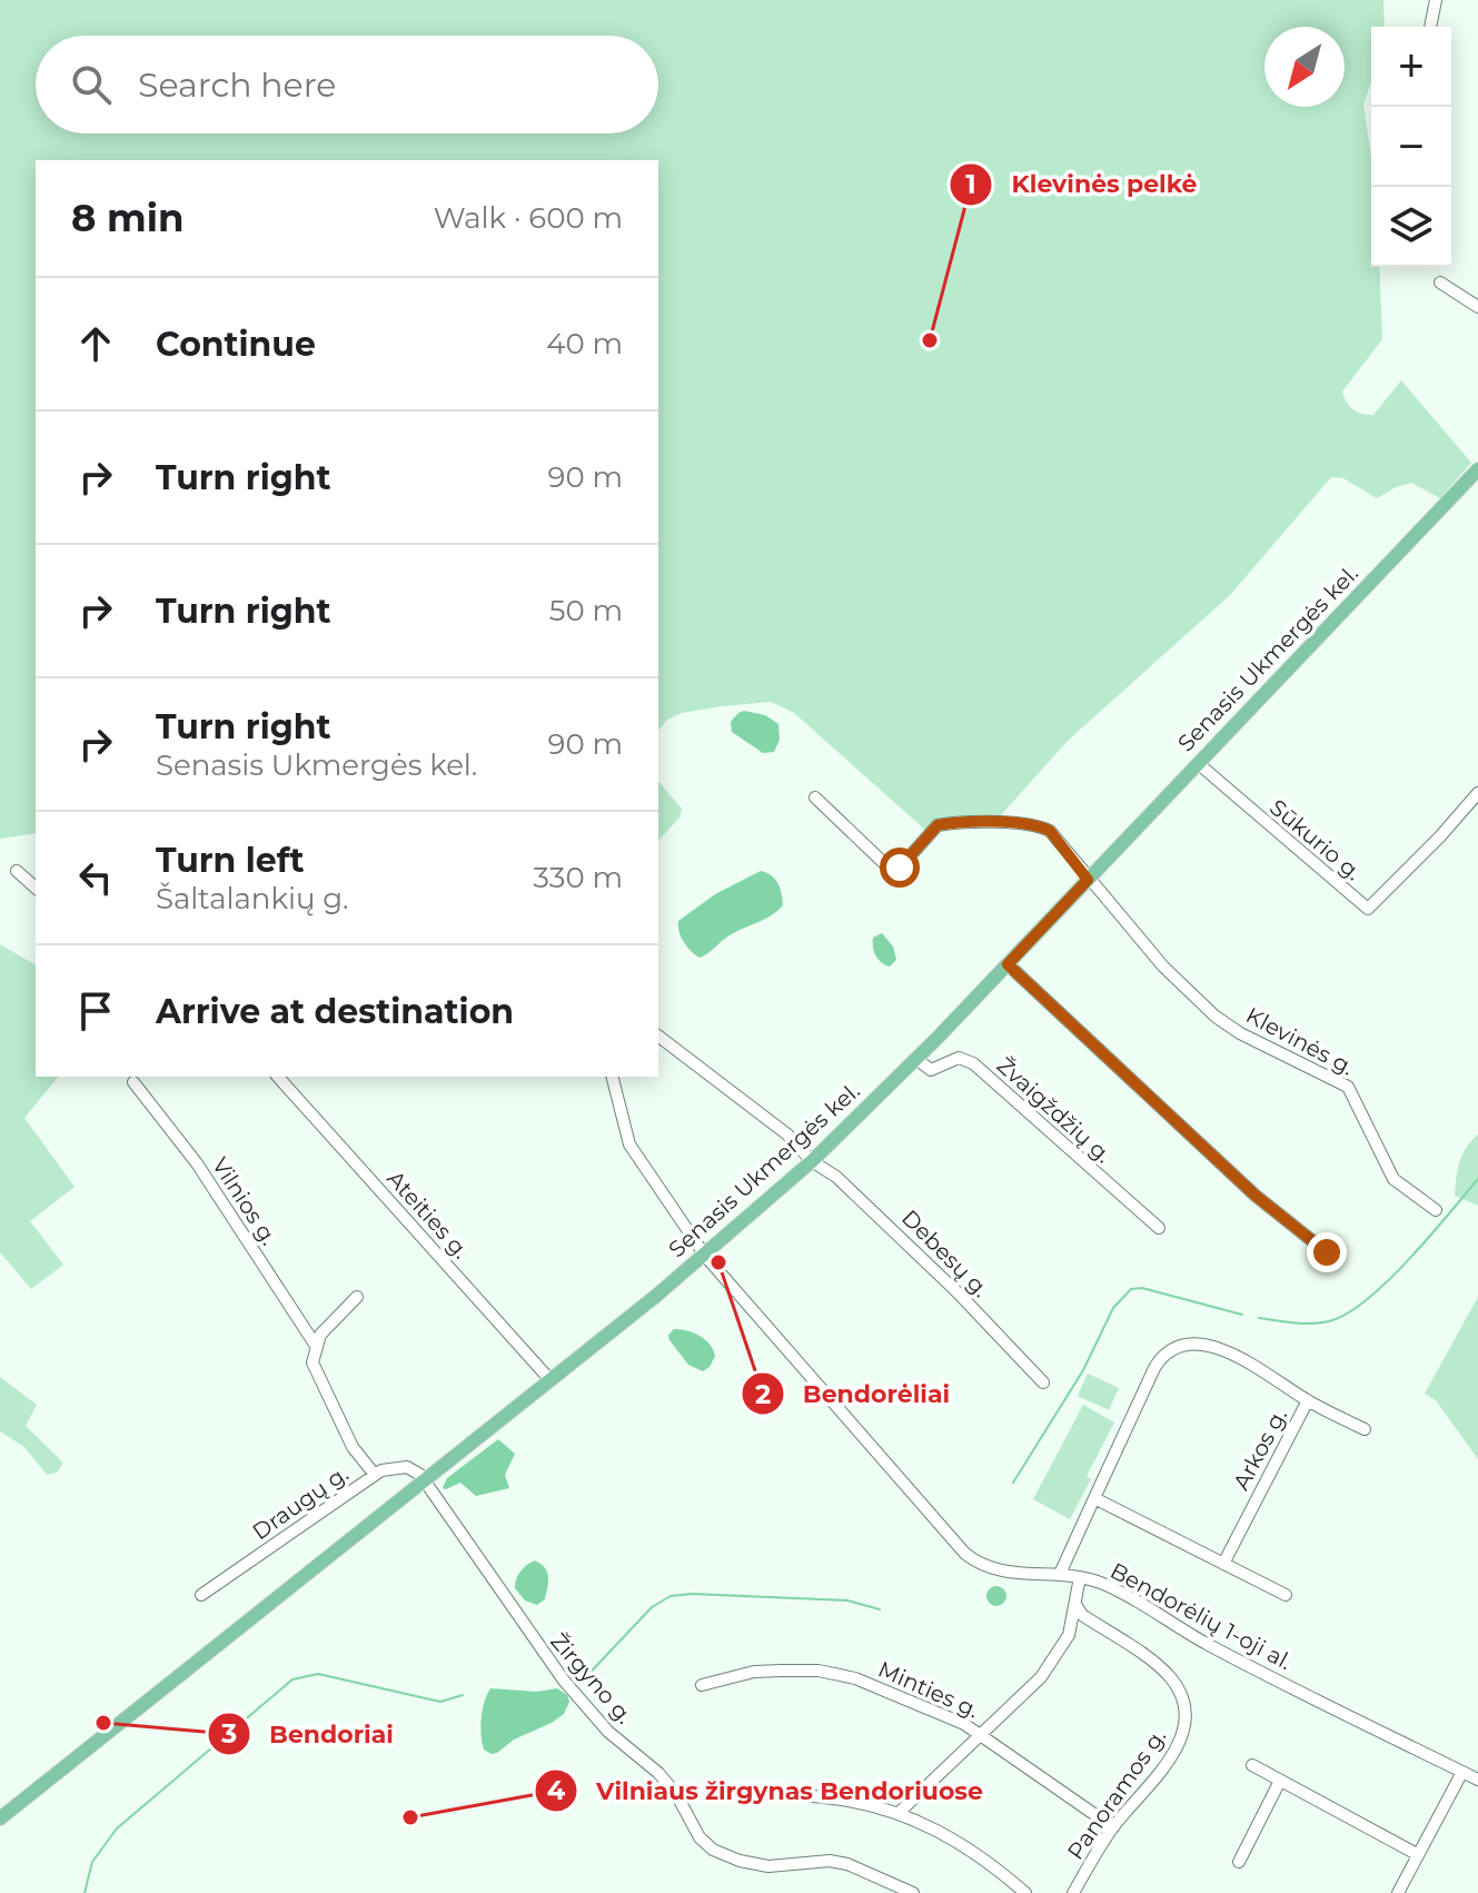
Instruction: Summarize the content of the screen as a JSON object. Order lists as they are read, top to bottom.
{
  "streets": {
    "main road": ["Senasis Ukmergės kel."],
    "street": [
      "Sūkurio g.",
      "Klevinės g.",
      "Žvaigždžių g.",
      "Vilnios g.",
      "Ateities g.",
      "Debesų g.",
      "Arkos g.",
      "Draugų g.",
      "Bendorėlių 1-oji al.",
      "Žirgyno g.",
      "Minties g.",
      "Panoramos g."
    ]
  },
  "crossings": [
    ["Senasis Ukmergės kel.", "Sūkurio g."],
    ["Senasis Ukmergės kel.", "Klevinės g."],
    ["Senasis Ukmergės kel.", "Žvaigždžių g."],
    ["Senasis Ukmergės kel.", "Ateities g."],
    ["Senasis Ukmergės kel.", "Debesų g."],
    ["Senasis Ukmergės kel.", "Draugų g."],
    ["Senasis Ukmergės kel.", "Bendorėlių 1-oji al."],
    ["Senasis Ukmergės kel.", "Žirgyno g."],
    ["Vilnios g.", "Draugų g."],
    ["Arkos g.", "Bendorėlių 1-oji al."],
    ["Draugų g.", "Žirgyno g."],
    ["Minties g.", "Panoramos g."]
  ],
  "places": [
    "Klevinės pelkė",
    "Bendorėliai",
    "Bendoriai",
    "Vilniaus žirgynas Bendoriuose"
  ],
  "north": "bottom left",
  "page": {
    "map_buttons": ["+", "−"],
    "search": "Search here",
    "heading": ["8 min", "Walk · 600 m"],
    "list": [
      ["Continue", "40 m"],
      ["Turn right", "90 m"],
      ["Turn right", "50 m"],
      ["Turn right", "Senasis Ukmergės kel.", "90 m"],
      ["Turn left", "Šaltalankių g.", "330 m"],
      "Arrive at destination"
    ]
  }
}
